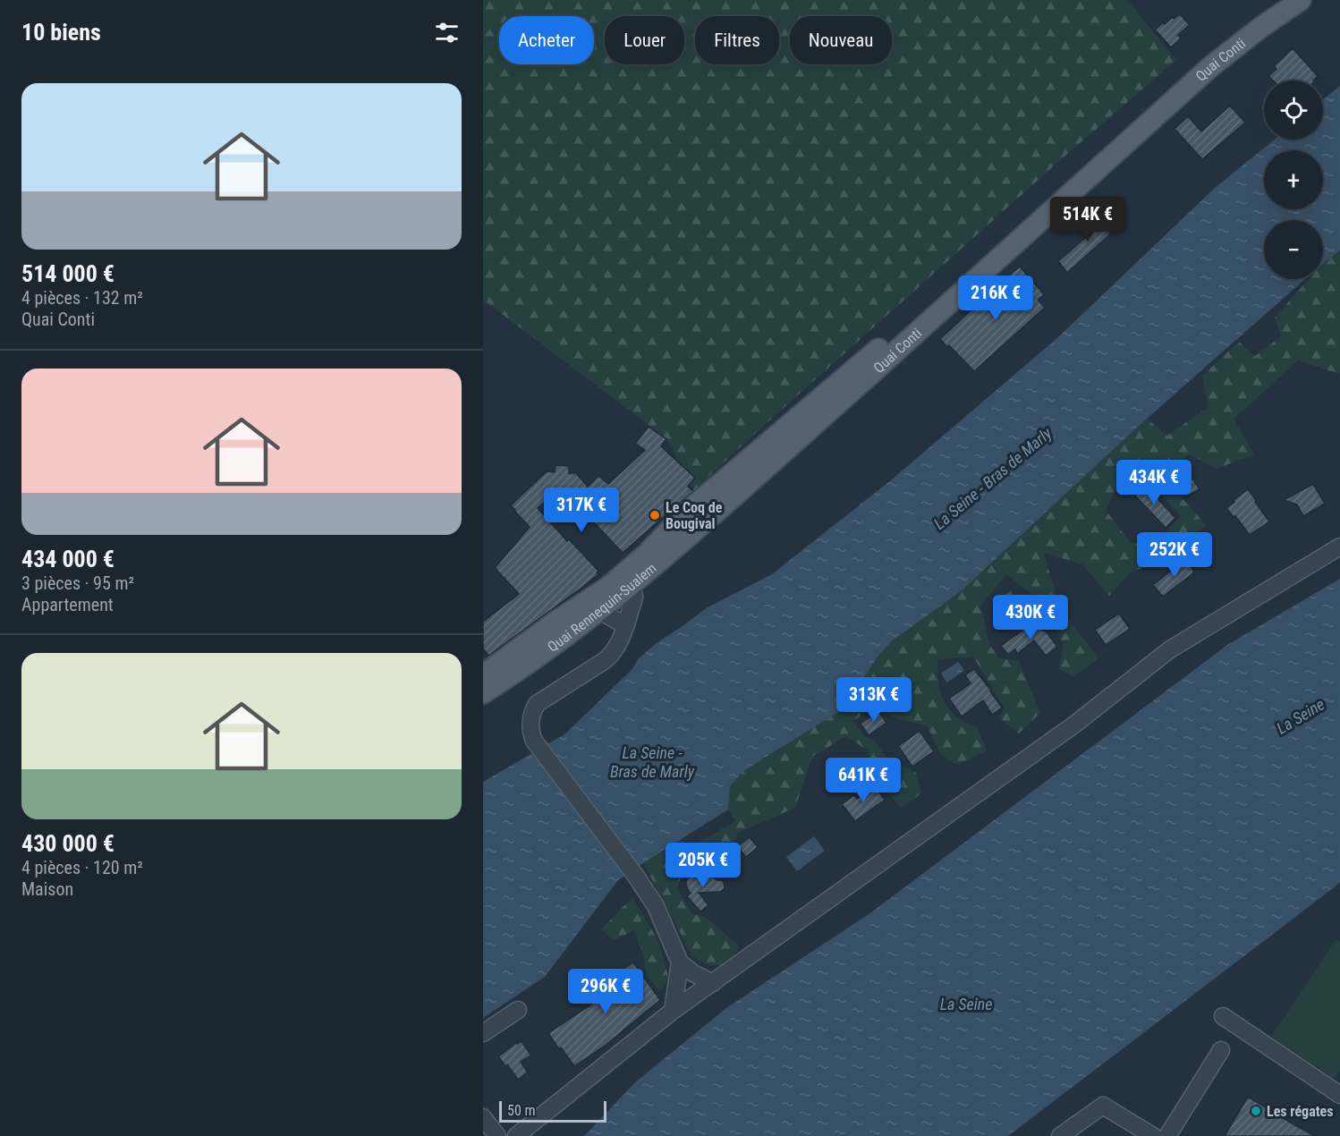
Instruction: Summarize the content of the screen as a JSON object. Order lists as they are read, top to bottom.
{
  "streets": {
    "main road": ["Quai Conti", "Quai Rennequin-Sualem"]
  },
  "crossings": [
    ["Quai Conti", "Quai Rennequin-Sualem"]
  ],
  "water": ["La Seine - Bras de Marly", "La Seine"],
  "places": ["Le Coq de Bougival", "Les régates"],
  "scale_bar": "50 m",
  "page": {
    "heading": "10 biens",
    "chip": [
      "Acheter",
      "Louer",
      "Filtres",
      "Nouveau"
    ],
    "list": [
      {
        "name": "514 000 €",
        "note": "4 pièces · 132 m² · Quai Conti"
      },
      {
        "name": "434 000 €",
        "note": "3 pièces · 95 m² · Appartement"
      },
      {
        "name": "430 000 €",
        "note": "4 pièces · 120 m² · Maison"
      }
    ],
    "map_buttons": ["+", "−"],
    "price": [
      "514K €",
      "216K €",
      "434K €",
      "317K €",
      "252K €",
      "430K €",
      "313K €",
      "641K €",
      "205K €",
      "296K €"
    ],
    "scale": "50 m"
  }
}
